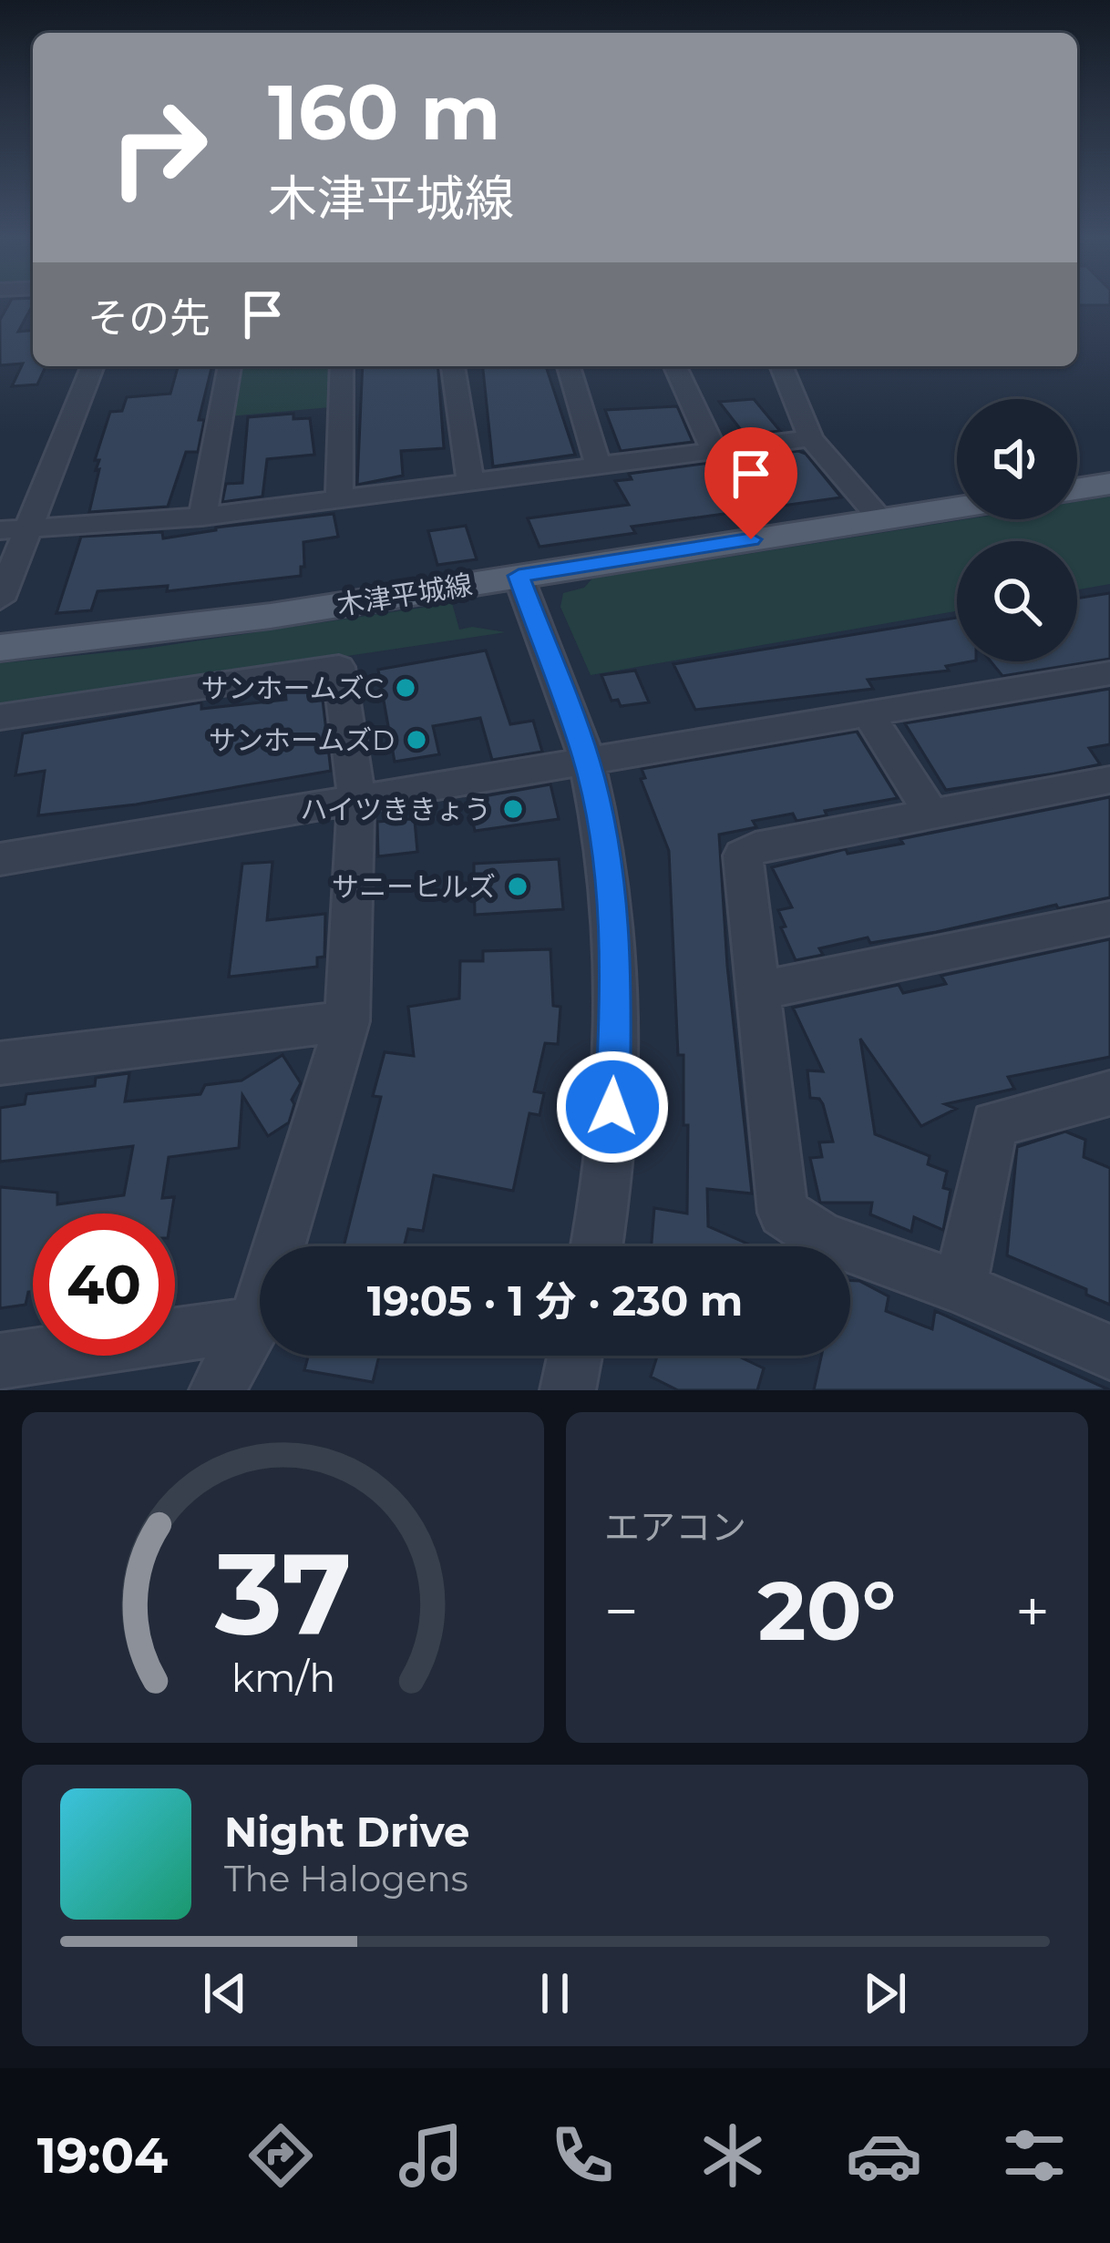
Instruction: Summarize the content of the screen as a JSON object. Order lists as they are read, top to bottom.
{
  "streets": {
    "main road": ["木津平城線"]
  },
  "places": [
    "サンホームズC",
    "サンホームズD",
    "ハイツききょう",
    "サニーヒルズ"
  ],
  "page": {
    "turn": ["160 m", "木津平城線"],
    "then": "その先",
    "limit": "40",
    "trip": "19:05 · 1 分 · 230 m",
    "tile": "エアコン",
    "heat": ["−", "20°", "+"],
    "song": ["Night Drive", "The Halogens"],
    "tabs": "19:04",
    "gauge": ["37", "km/h"]
  }
}
